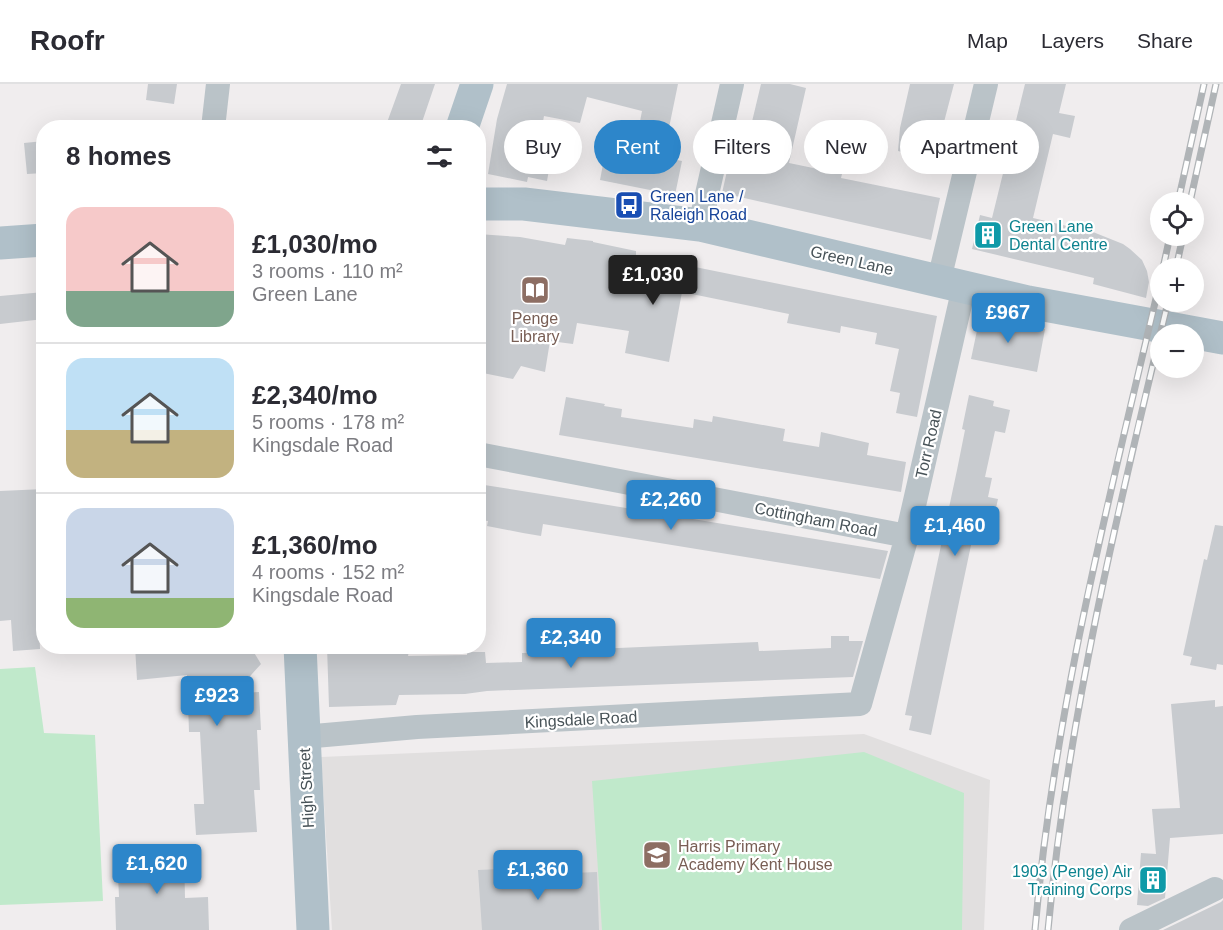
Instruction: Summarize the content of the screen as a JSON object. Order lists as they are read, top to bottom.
{
  "streets": {
    "main road": ["Green Lane", "High Street"],
    "street": ["Torr Road", "Cottingham Road", "Kingsdale Road"]
  },
  "crossings": [
    ["Green Lane", "Torr Road"],
    ["Torr Road", "Cottingham Road"],
    ["Torr Road", "Kingsdale Road"],
    ["Kingsdale Road", "High Street"]
  ],
  "places": {
    "bus stop": ["Green Lane / Raleigh Road"],
    "building": ["Green Lane Dental Centre", "1903 (Penge) Air Training Corps"],
    "library": ["Penge Library"],
    "school or university": ["Harris Primary Academy Kent House"]
  },
  "page": {
    "header": "Roofr",
    "nav": ["Map", "Layers", "Share"],
    "chip": [
      "Buy",
      "Rent",
      "Filters",
      "New",
      "Apartment"
    ],
    "heading": "8 homes",
    "map_buttons": ["+", "−"],
    "list": [
      {
        "name": "£1,030/mo",
        "note": "3 rooms · 110 m² · Green Lane"
      },
      {
        "name": "£2,340/mo",
        "note": "5 rooms · 178 m² · Kingsdale Road"
      },
      {
        "name": "£1,360/mo",
        "note": "4 rooms · 152 m² · Kingsdale Road"
      }
    ],
    "price": [
      "£1,030",
      "£967",
      "£2,260",
      "£1,460",
      "£2,340",
      "£923",
      "£1,620",
      "£1,360"
    ]
  }
}
